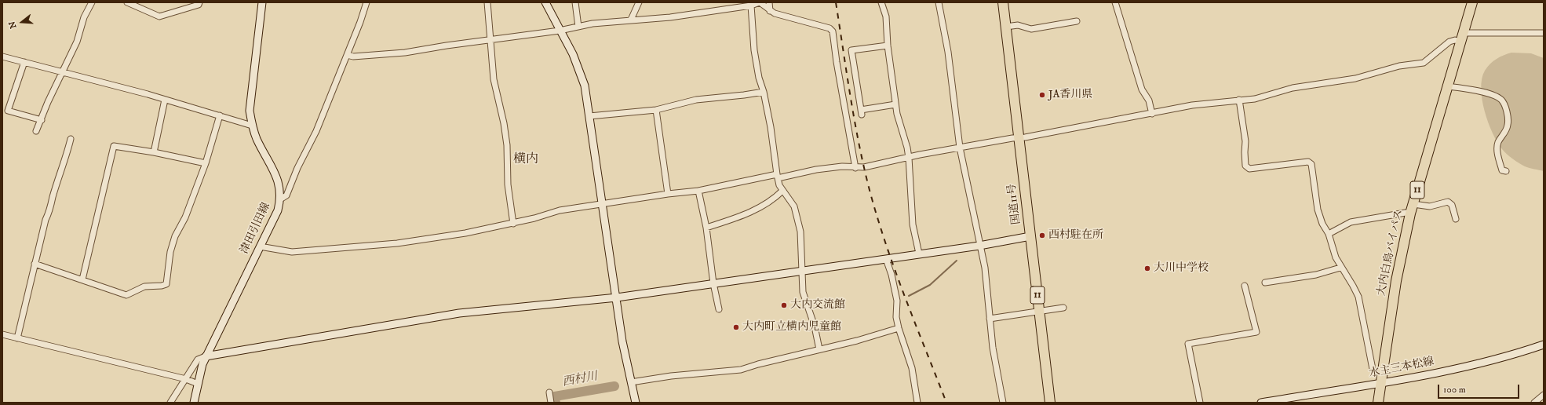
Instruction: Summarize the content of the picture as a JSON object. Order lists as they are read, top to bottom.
{
  "streets": {
    "highway": ["11", "国道11号", "大内白鳥バイパス"],
    "street": ["津田引田線", "水主三本松線"]
  },
  "crossings": [
    ["大内白鳥バイパス", "水主三本松線"]
  ],
  "districts": ["横内"],
  "water": ["西村川"],
  "places": [
    "JA香川県",
    "西村駐在所",
    "大川中学校",
    "大内交流館",
    "大内町立横内児童館"
  ],
  "scale_bar": "100 m",
  "north": "left"
}
